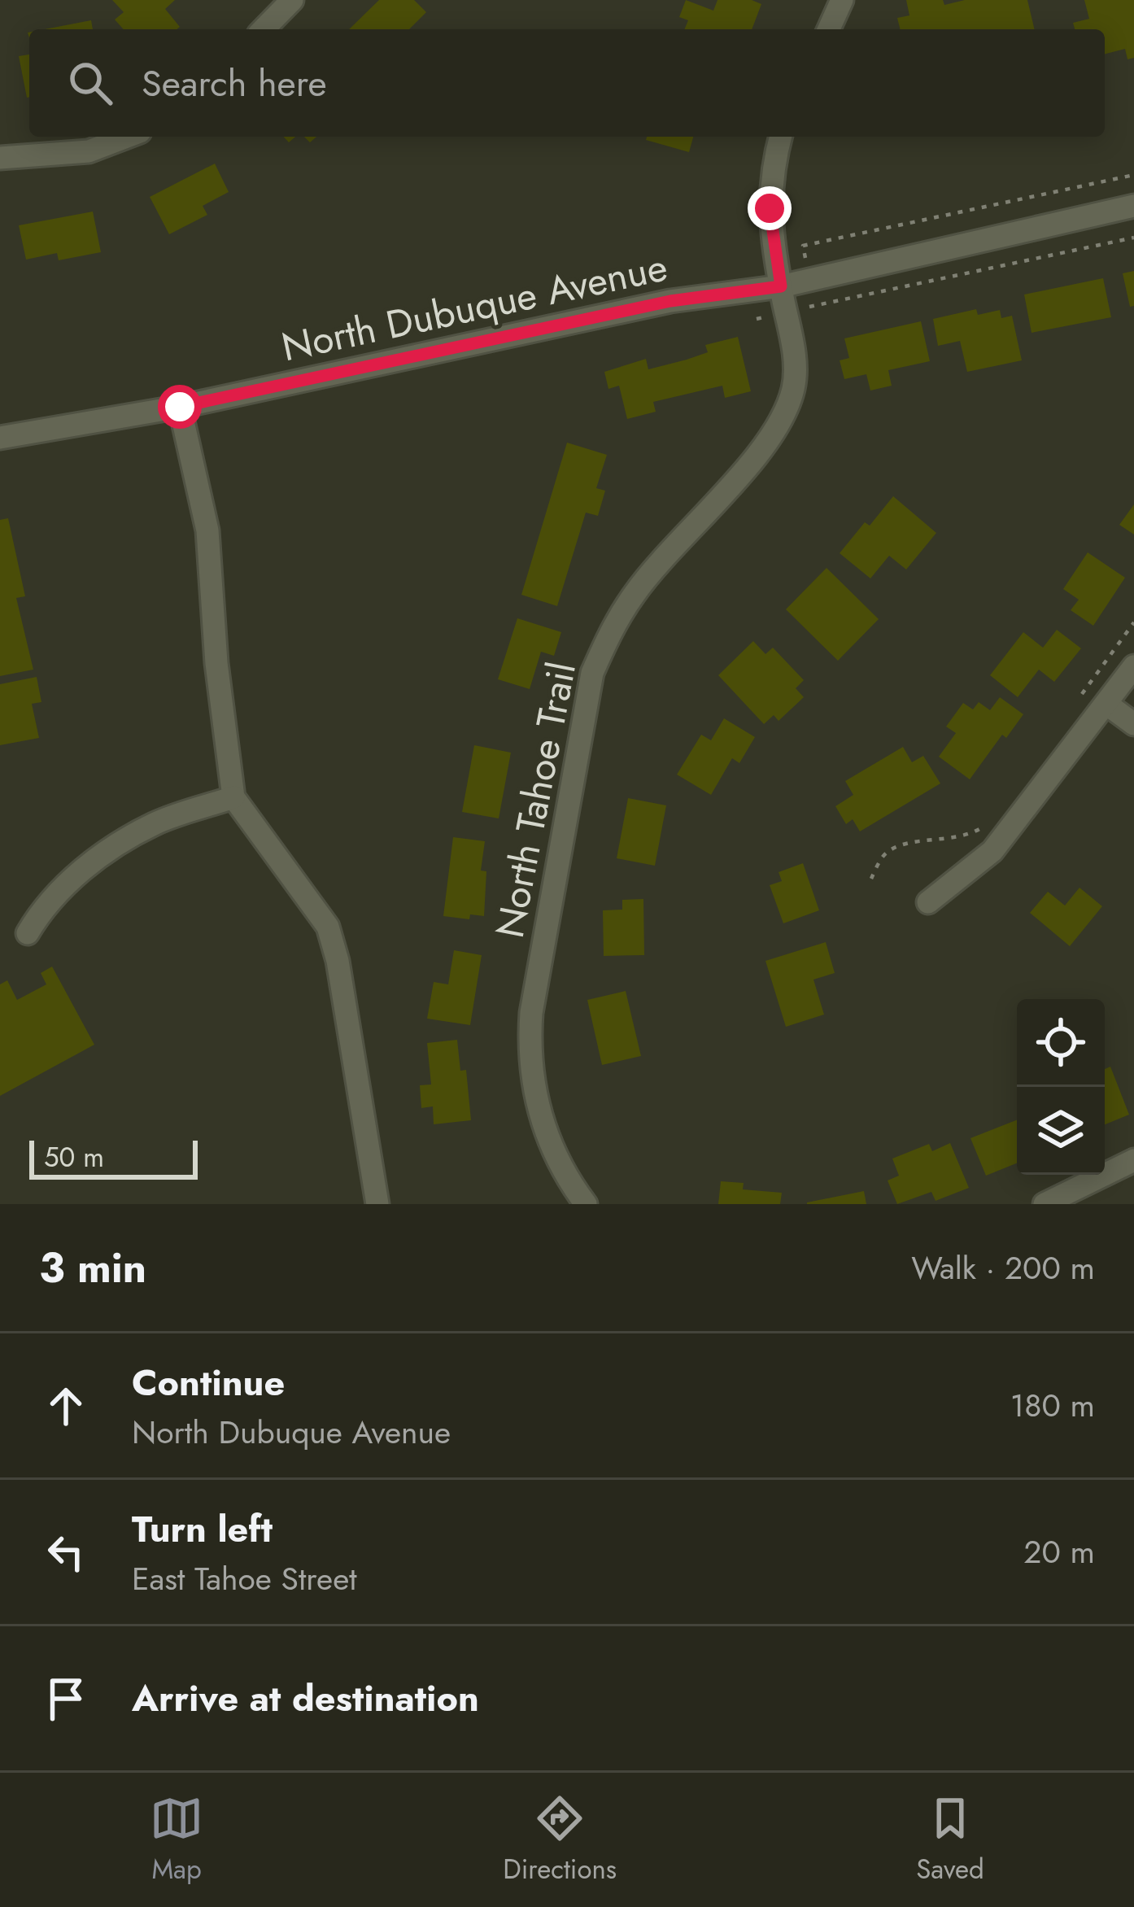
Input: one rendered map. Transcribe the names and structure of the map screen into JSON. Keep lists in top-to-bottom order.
{
  "streets": {
    "street": ["North Dubuque Avenue", "North Tahoe Trail"]
  },
  "crossings": [
    ["North Dubuque Avenue", "North Tahoe Trail"]
  ],
  "scale_bar": "50 m",
  "page": {
    "search": "Search here",
    "scale": "50 m",
    "heading": ["3 min", "Walk · 200 m"],
    "list": [
      ["Continue", "North Dubuque Avenue", "180 m"],
      ["Turn left", "East Tahoe Street", "20 m"],
      "Arrive at destination"
    ],
    "nav": ["Map", "Directions", "Saved"]
  }
}
